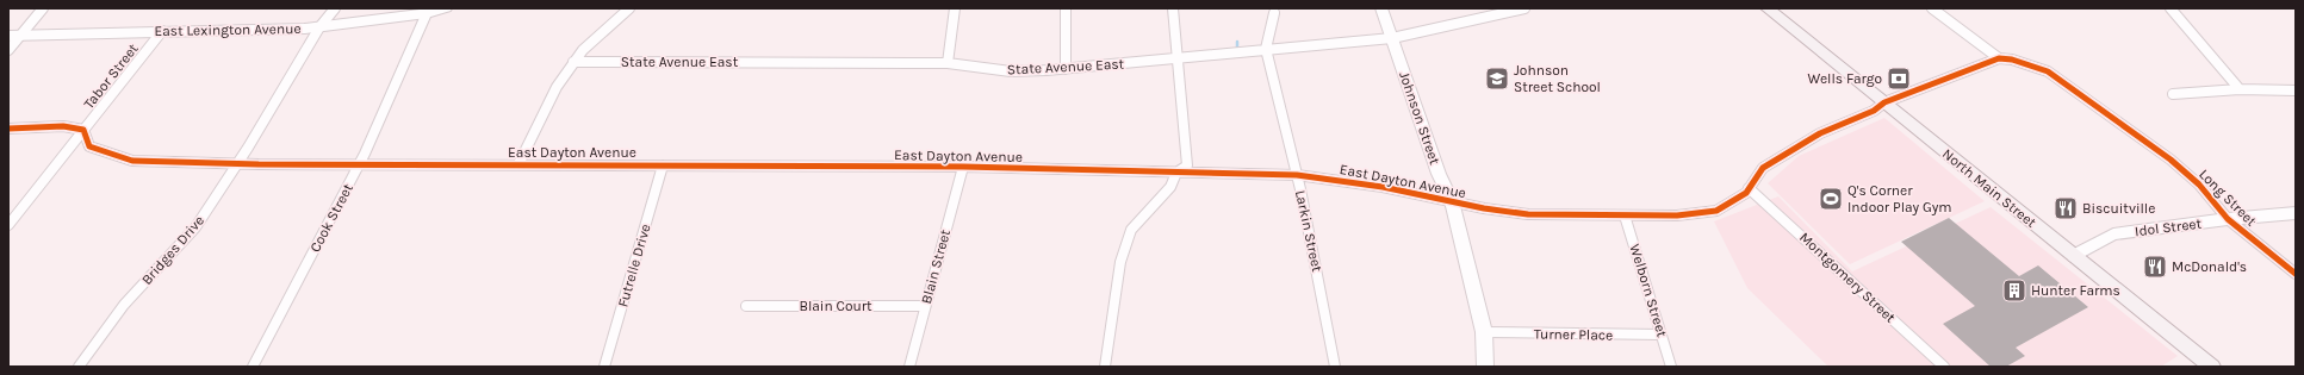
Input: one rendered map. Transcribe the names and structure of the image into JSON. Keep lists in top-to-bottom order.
{
  "streets": {
    "main road": ["North Main Street"],
    "street": [
      "East Lexington Avenue",
      "State Avenue East",
      "Tabor Street",
      "Johnson Street",
      "East Dayton Avenue",
      "Long Street",
      "Cook Street",
      "Idol Street",
      "Larkin Street",
      "Bridges Drive",
      "Futrelle Drive",
      "Blain Street",
      "Montgomery Street",
      "Welborn Street",
      "Blain Court",
      "Turner Place"
    ]
  },
  "crossings": [
    ["East Lexington Avenue", "Tabor Street"],
    ["East Lexington Avenue", "Cook Street"],
    ["East Lexington Avenue", "Bridges Drive"],
    ["State Avenue East", "Johnson Street"],
    ["State Avenue East", "Larkin Street"],
    ["Tabor Street", "East Dayton Avenue"],
    ["Johnson Street", "East Dayton Avenue"],
    ["Johnson Street", "Turner Place"],
    ["East Dayton Avenue", "North Main Street"],
    ["East Dayton Avenue", "Long Street"],
    ["East Dayton Avenue", "Cook Street"],
    ["East Dayton Avenue", "Larkin Street"],
    ["East Dayton Avenue", "Bridges Drive"],
    ["East Dayton Avenue", "Futrelle Drive"],
    ["East Dayton Avenue", "Blain Street"],
    ["East Dayton Avenue", "Montgomery Street"],
    ["East Dayton Avenue", "Welborn Street"],
    ["North Main Street", "Idol Street"],
    ["Long Street", "Idol Street"],
    ["Blain Street", "Blain Court"],
    ["Welborn Street", "Turner Place"]
  ],
  "places": {
    "school or university": ["Johnson Street School"],
    "bank": ["Wells Fargo"],
    "sports": ["Q's Corner Indoor Play Gym"],
    "restaurant": ["Biscuitville", "McDonald's"],
    "building": ["Hunter Farms"]
  }
}
